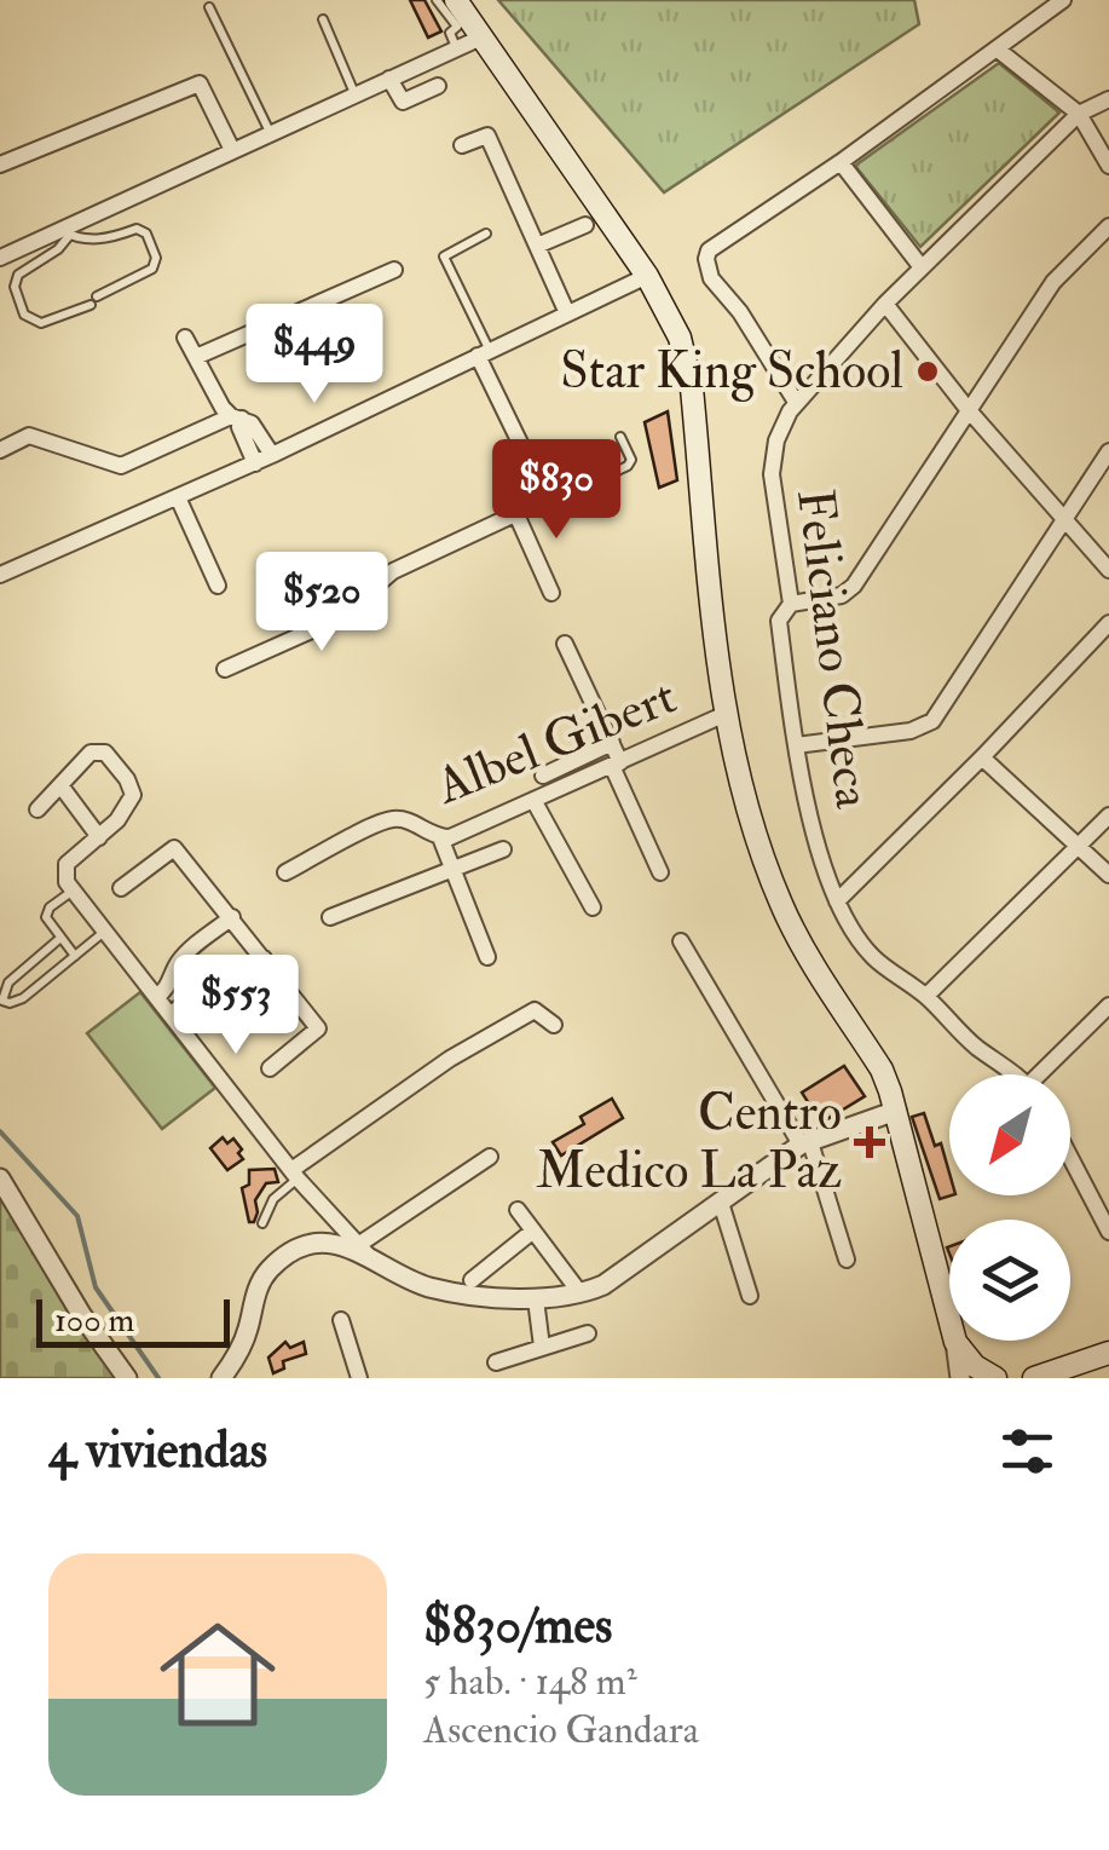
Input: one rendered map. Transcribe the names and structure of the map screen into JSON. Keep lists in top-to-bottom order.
{
  "streets": {
    "street": ["Feliciano Checa", "Albel Gibert"]
  },
  "places": {
    "other": ["Star King School"],
    "health": ["Centro Medico La Paz"]
  },
  "scale_bar": "100 m",
  "north": "bottom left",
  "page": {
    "price": [
      "$449",
      "$830",
      "$520",
      "$553"
    ],
    "scale": "100 m",
    "heading": "4 viviendas",
    "list": [
      {
        "name": "$830/mes",
        "note": "5 hab. · 148 m² · Ascencio Gandara"
      }
    ]
  }
}
